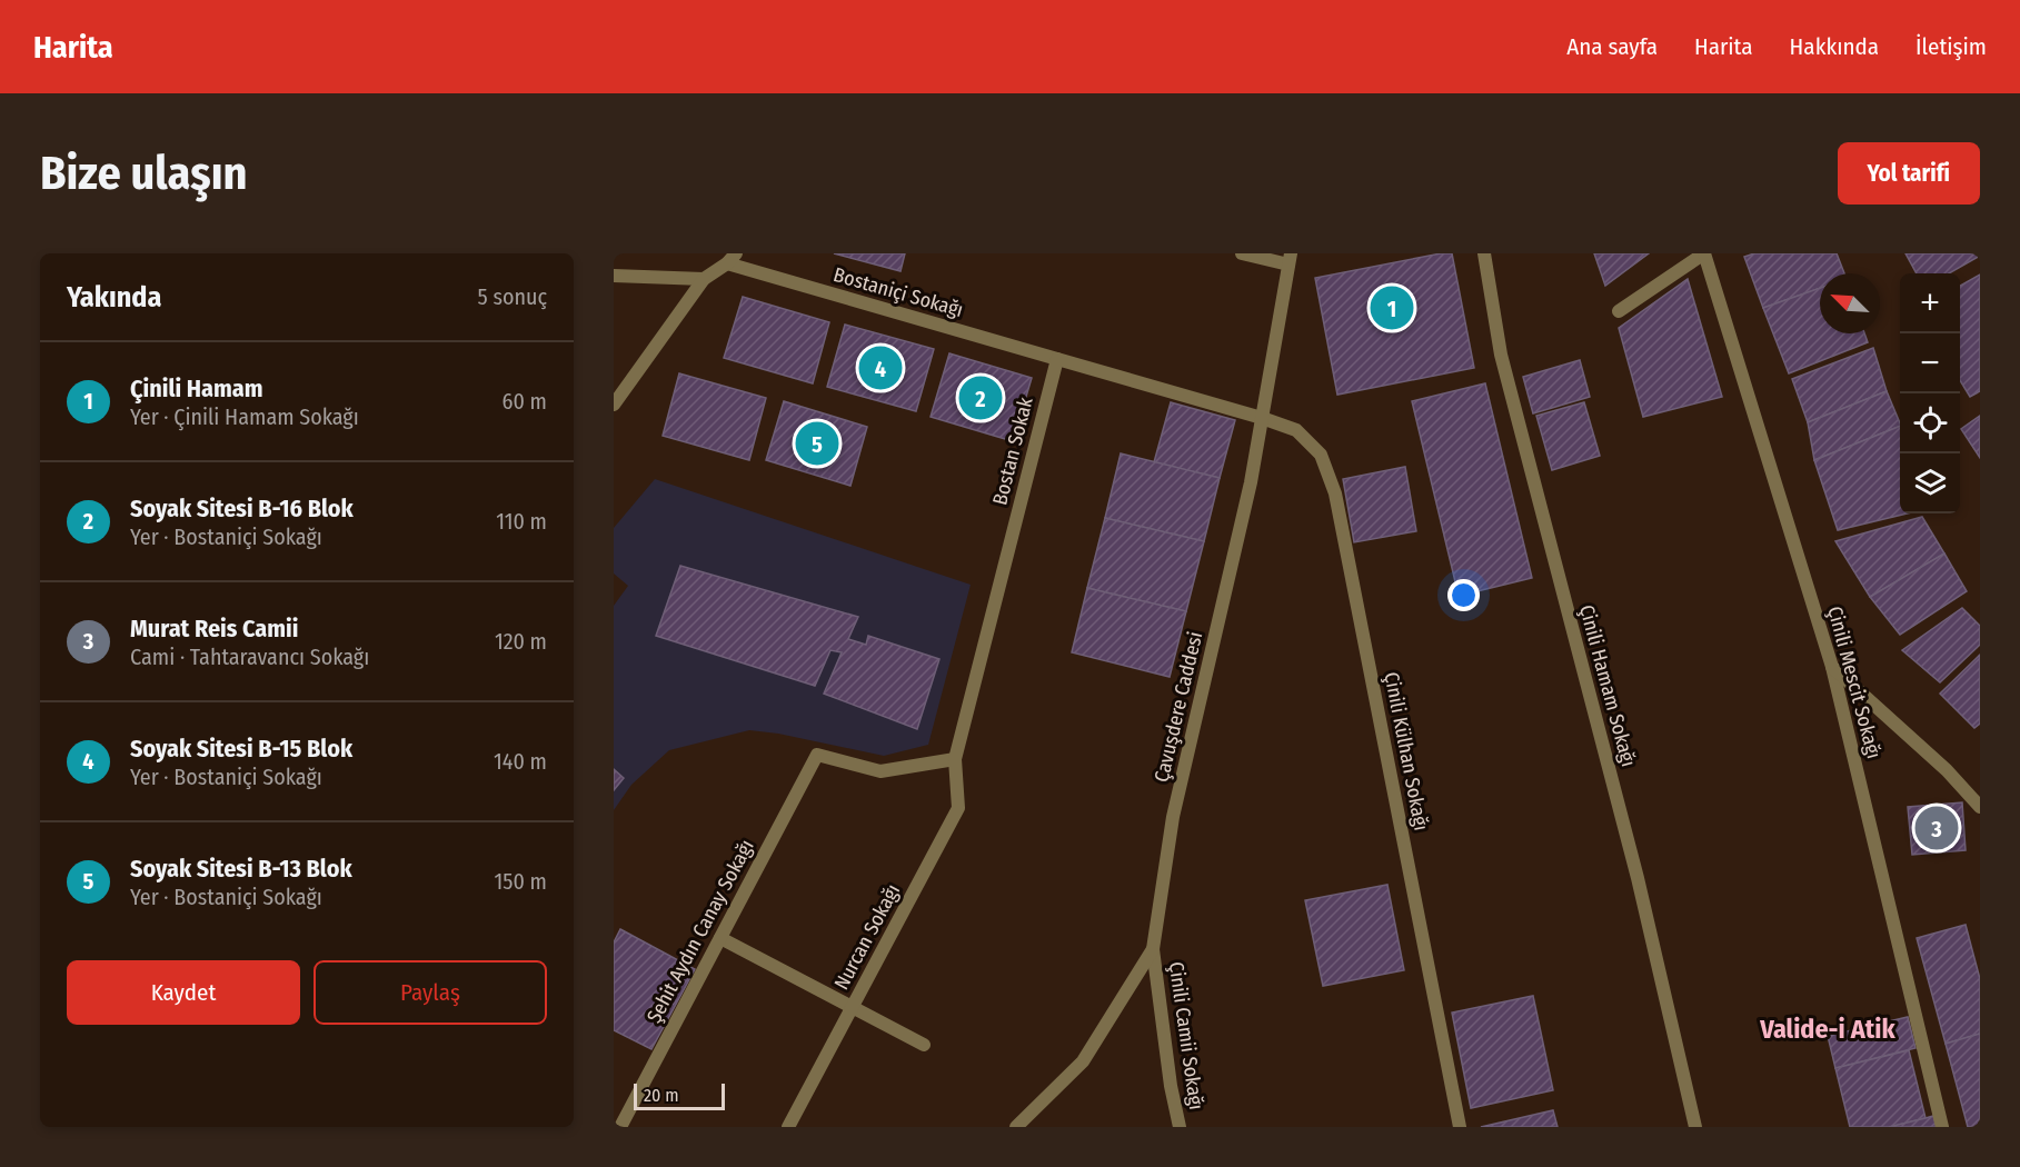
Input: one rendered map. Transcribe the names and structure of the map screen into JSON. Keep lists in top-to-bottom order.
{
  "streets": {
    "street": [
      "Bostaniçi Sokağı",
      "Bostan Sokak",
      "Çinili Mescit Sokağı",
      "Çinili Hamam Sokağı",
      "Çavuşdere Caddesi",
      "Çinili Külhan Sokağı",
      "Şehit Aydın Canay Sokağı",
      "Nurcan Sokağı",
      "Çinili Camii Sokağı"
    ]
  },
  "crossings": [
    ["Bostaniçi Sokağı", "Bostan Sokak"],
    ["Bostan Sokak", "Şehit Aydın Canay Sokağı"],
    ["Bostan Sokak", "Nurcan Sokağı"],
    ["Çavuşdere Caddesi", "Çinili Külhan Sokağı"],
    ["Çavuşdere Caddesi", "Çinili Camii Sokağı"],
    ["Şehit Aydın Canay Sokağı", "Nurcan Sokağı"]
  ],
  "districts": ["Valide-i Atik"],
  "scale_bar": "20 m",
  "north": "top left",
  "page": {
    "header": "Harita",
    "nav": [
      "Ana sayfa",
      "Harita",
      "Hakkında",
      "İletişim"
    ],
    "buttons": [
      "Yol tarifi",
      ["Kaydet", "Paylaş"]
    ],
    "title": "Bize ulaşın",
    "heading": ["Yakında", "5 sonuç"],
    "map_buttons": ["+", "−"],
    "pins": [
      "1",
      "4",
      "2",
      "5",
      "3"
    ],
    "list": [
      {
        "mark": "1",
        "name": "Çinili Hamam",
        "note": "Yer · Çinili Hamam Sokağı",
        "value": "60 m"
      },
      {
        "mark": "2",
        "name": "Soyak Sitesi B-16 Blok",
        "note": "Yer · Bostaniçi Sokağı",
        "value": "110 m"
      },
      {
        "mark": "3",
        "name": "Murat Reis Camii",
        "note": "Cami · Tahtaravancı Sokağı",
        "value": "120 m"
      },
      {
        "mark": "4",
        "name": "Soyak Sitesi B-15 Blok",
        "note": "Yer · Bostaniçi Sokağı",
        "value": "140 m"
      },
      {
        "mark": "5",
        "name": "Soyak Sitesi B-13 Blok",
        "note": "Yer · Bostaniçi Sokağı",
        "value": "150 m"
      }
    ],
    "scale": "20 m"
  }
}
